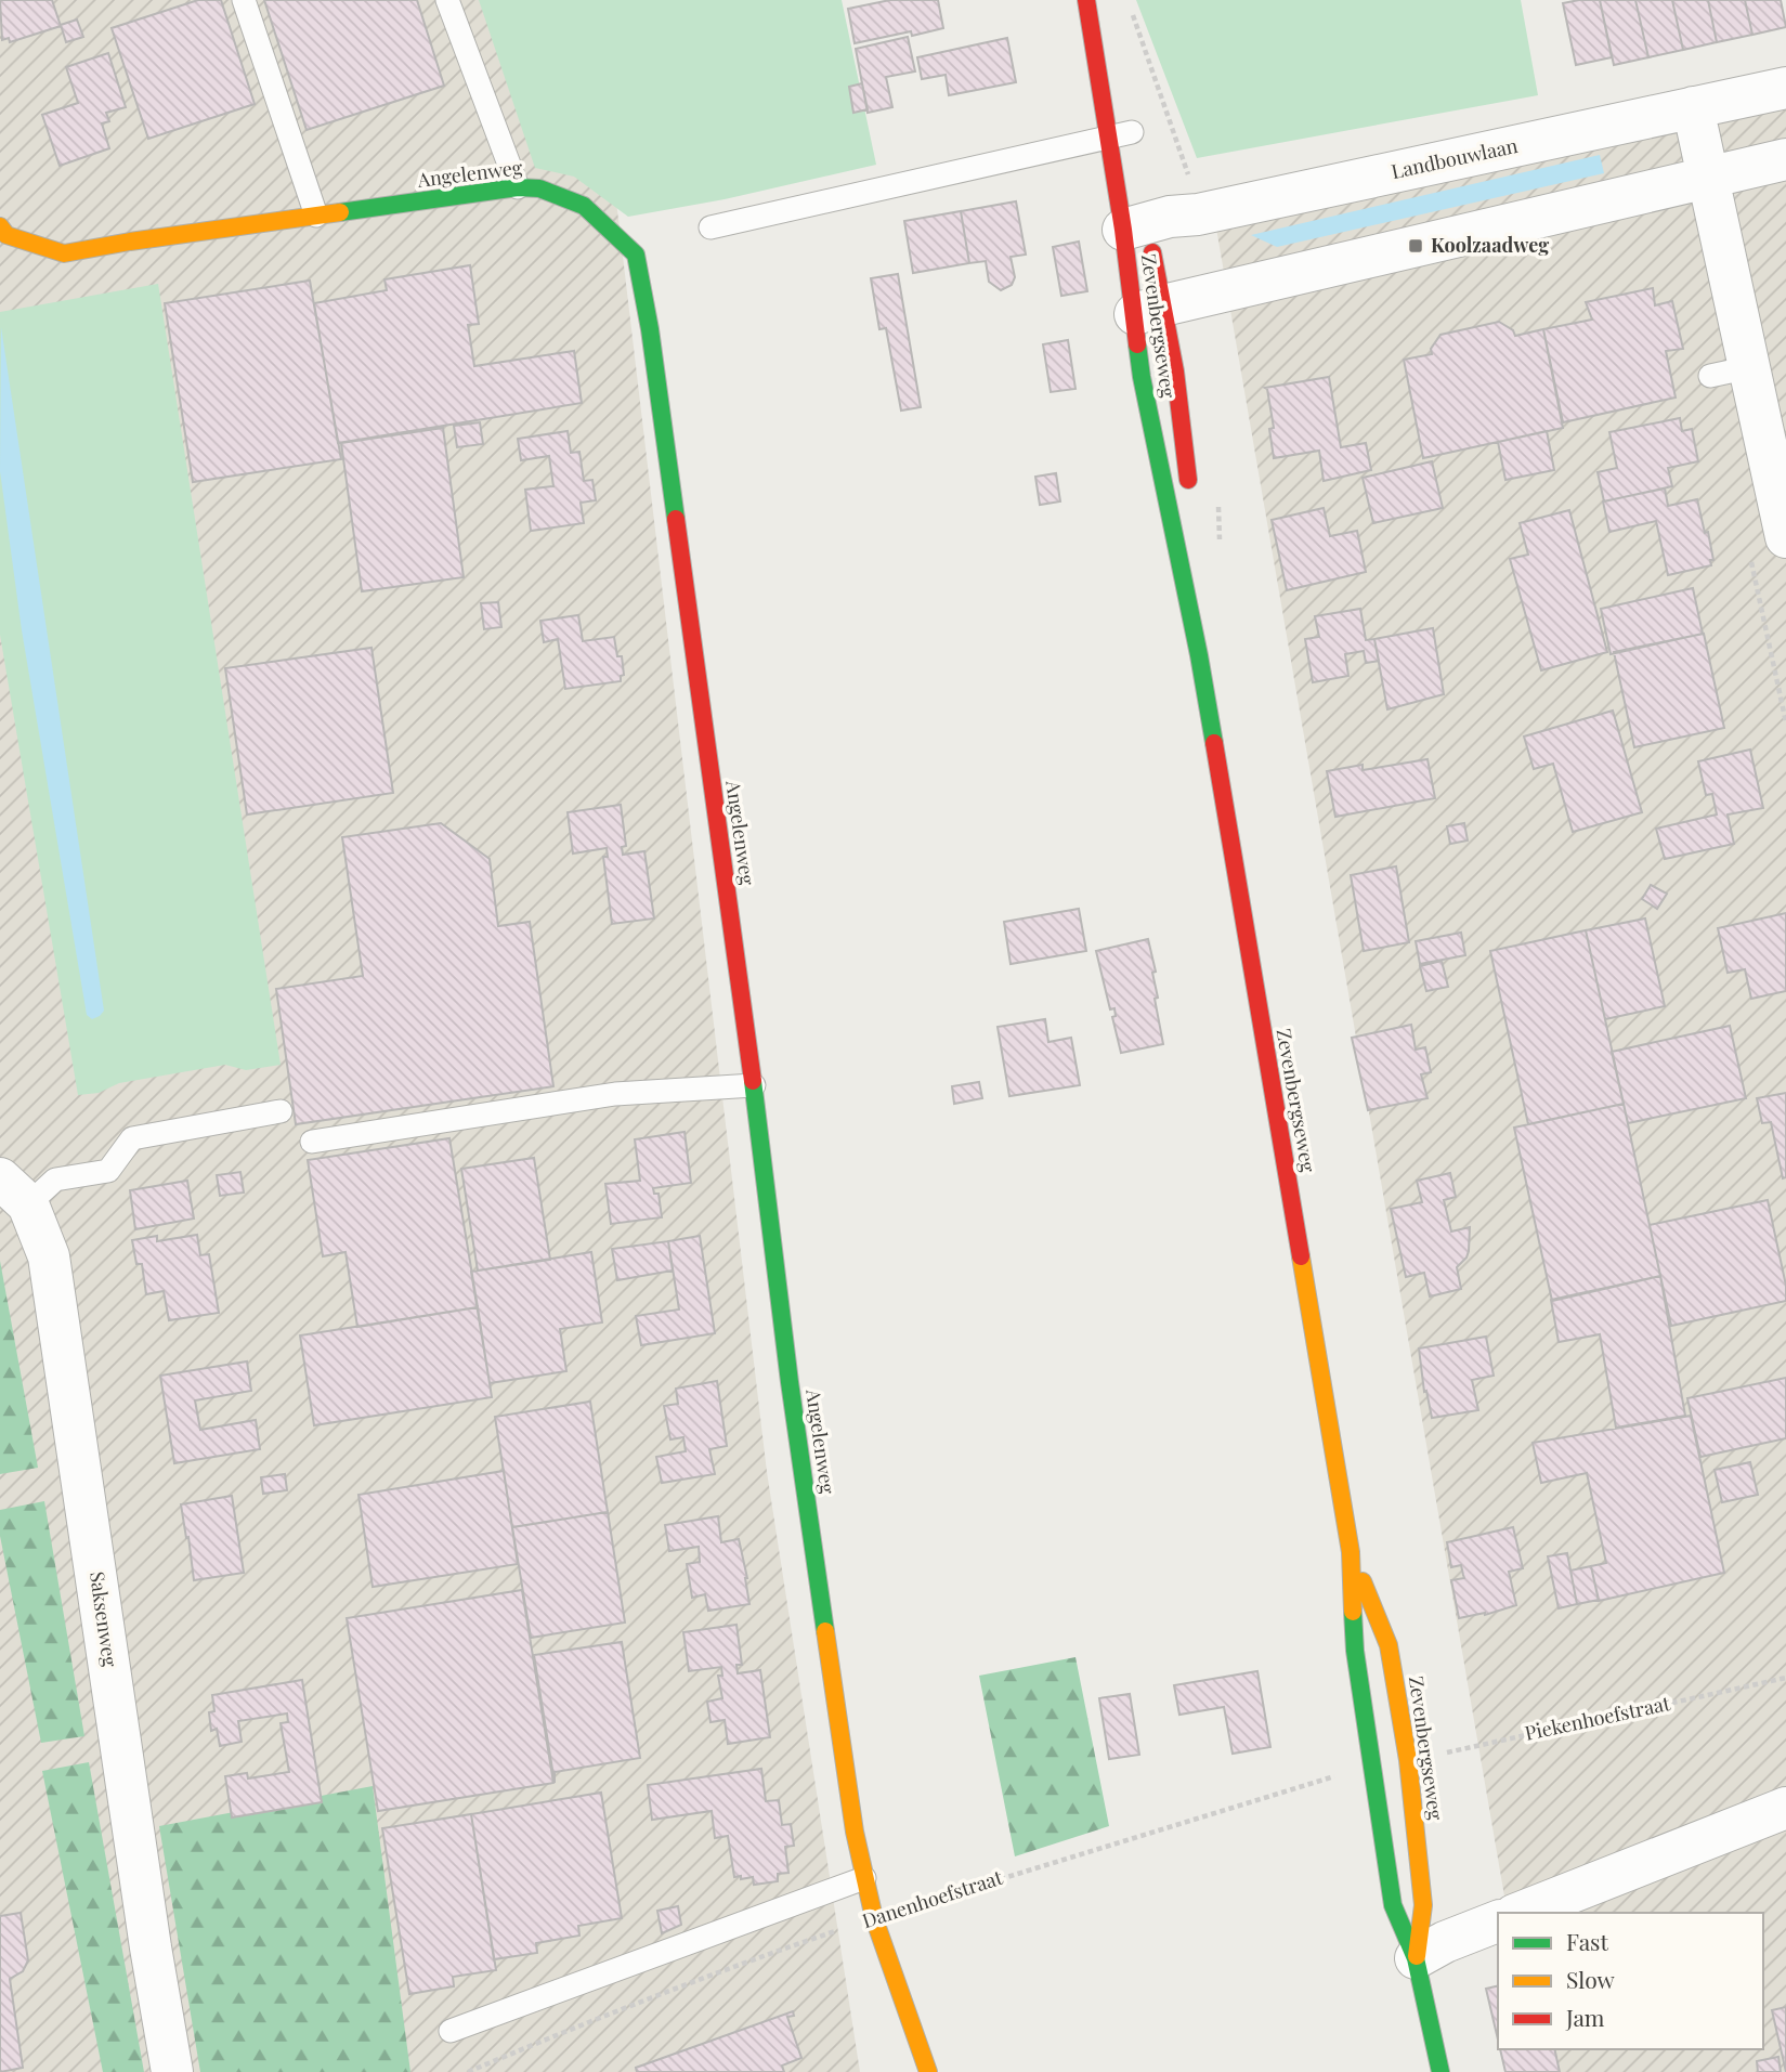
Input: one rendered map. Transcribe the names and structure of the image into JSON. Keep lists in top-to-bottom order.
{
  "streets": {
    "street": [
      "Landbouwlaan",
      "Angelenweg",
      "Zevenbergseweg",
      "Saksenweg"
    ],
    "path": ["Piekenhoefstraat", "Danenhoefstraat"]
  },
  "crossings": [
    ["Landbouwlaan", "Zevenbergseweg"],
    ["Angelenweg", "Danenhoefstraat"],
    ["Zevenbergseweg", "Piekenhoefstraat"],
    ["Zevenbergseweg", "Danenhoefstraat"]
  ],
  "places": {
    "transit": ["Koolzaadweg"]
  },
  "legend": ["Fast", "Slow", "Jam"]
}
